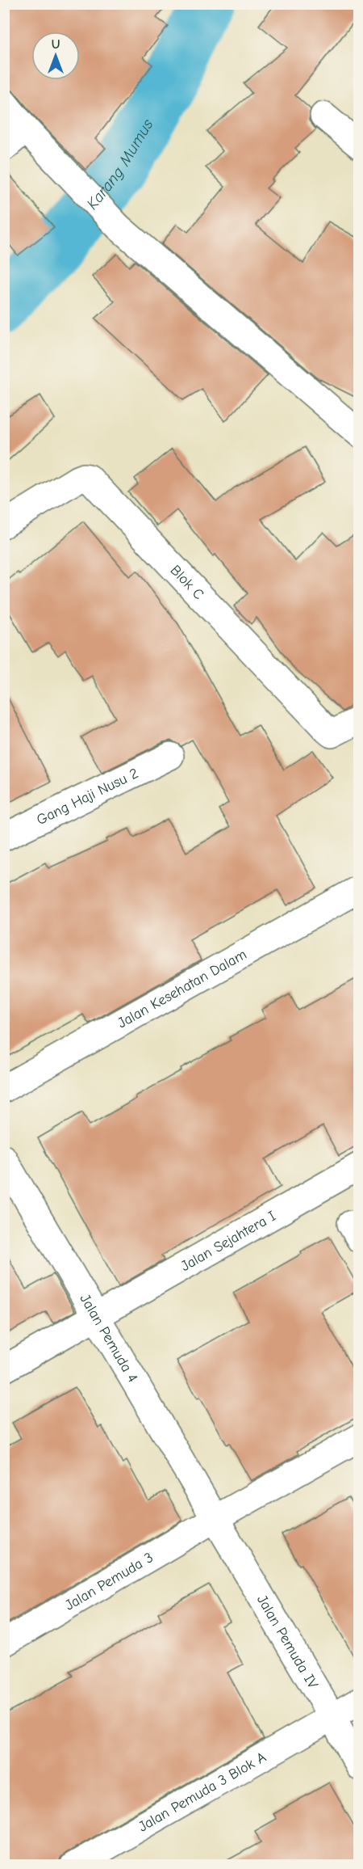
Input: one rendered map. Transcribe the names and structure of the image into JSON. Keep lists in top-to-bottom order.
{
  "streets": {
    "street": [
      "Blok C",
      "Gang Haji Nusu 2",
      "Jalan Kesehatan Dalam",
      "Jalan Sejahtera I",
      "Jalan Pemuda 4",
      "Jalan Pemuda 3",
      "Jalan Pemuda IV",
      "Jalan Pemuda 3 Blok A"
    ]
  },
  "crossings": [
    ["Jalan Sejahtera I", "Jalan Pemuda 4"],
    ["Jalan Pemuda 4", "Jalan Pemuda 3"],
    ["Jalan Pemuda 4", "Jalan Pemuda IV"],
    ["Jalan Pemuda 3", "Jalan Pemuda IV"],
    ["Jalan Pemuda IV", "Jalan Pemuda 3 Blok A"]
  ],
  "water": ["Karang Mumus"],
  "north": "top"
}
